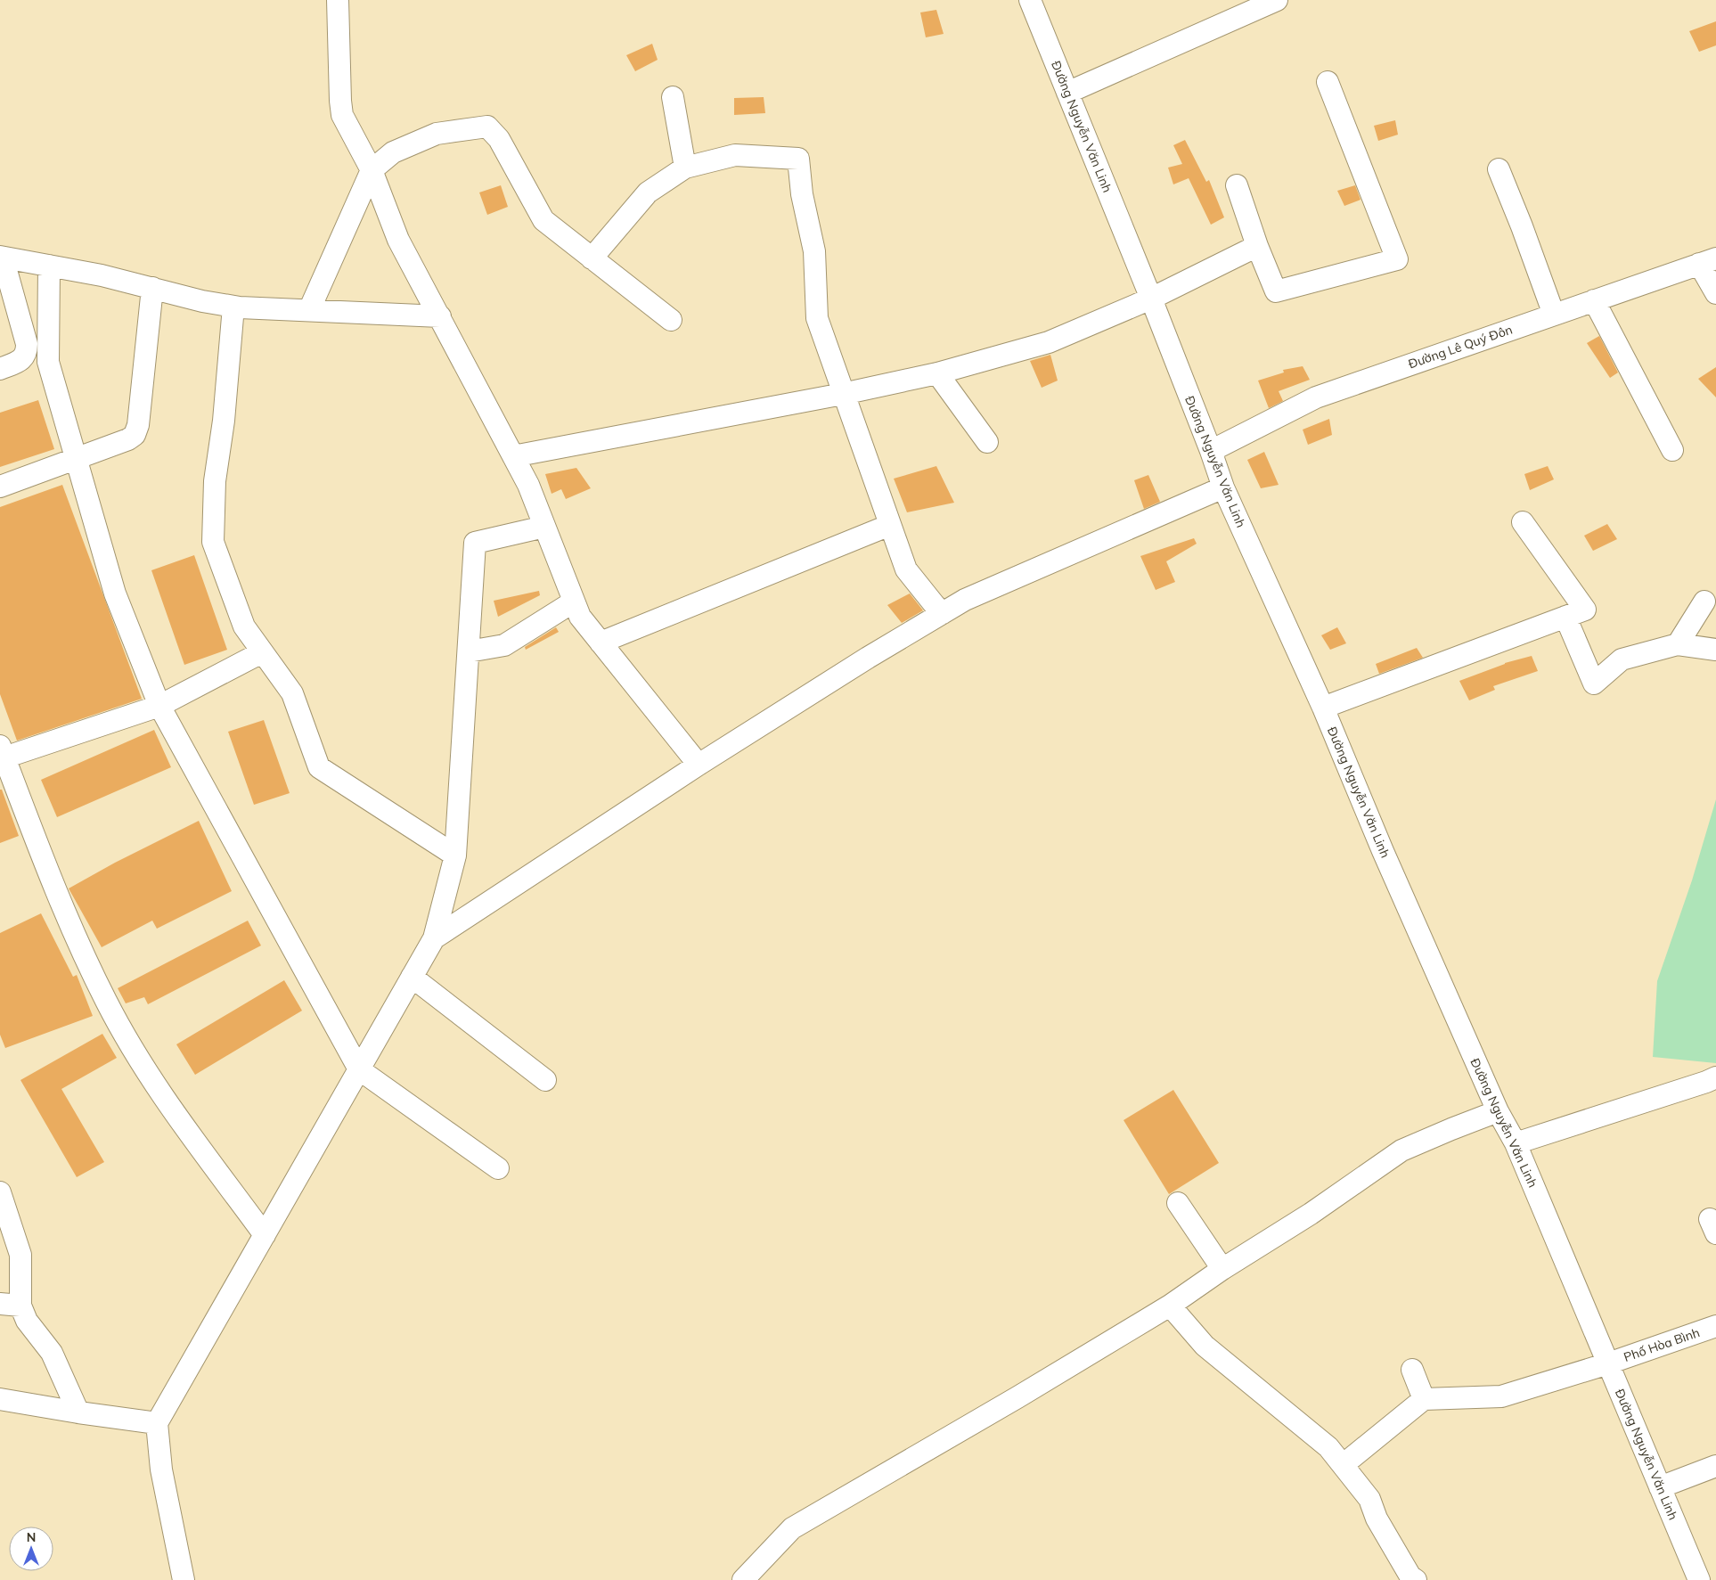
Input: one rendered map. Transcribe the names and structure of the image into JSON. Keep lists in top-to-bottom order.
{
  "streets": {
    "street": ["Đường Nguyễn Văn Linh", "Đường Lê Quý Đôn", "Phố Hòa Bình"]
  },
  "crossings": [
    ["Đường Nguyễn Văn Linh", "Đường Lê Quý Đôn"],
    ["Đường Nguyễn Văn Linh", "Phố Hòa Bình"]
  ],
  "north": "top"
}
